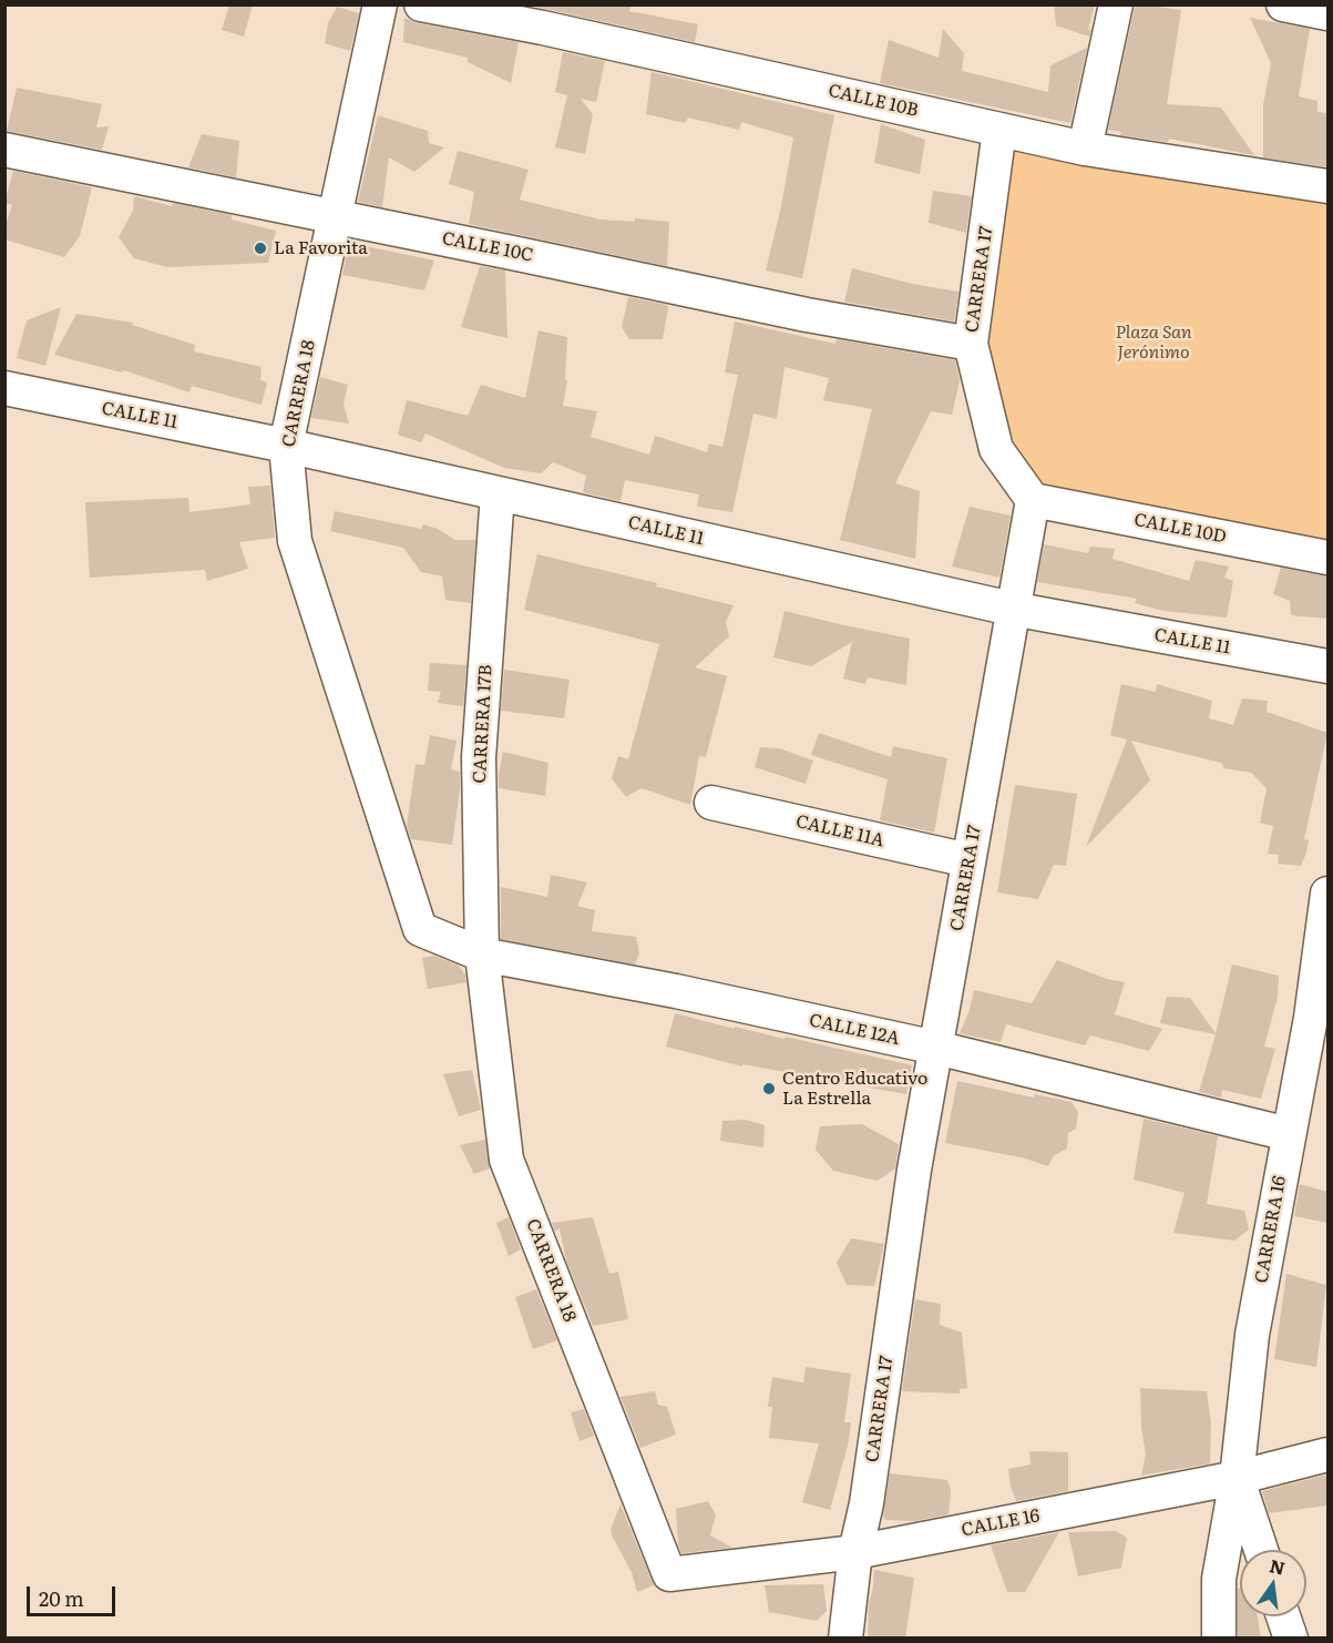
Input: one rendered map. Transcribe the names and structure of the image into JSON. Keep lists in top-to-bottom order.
{
  "streets": {
    "street": [
      "CALLE 10B",
      "CALLE 10C",
      "CARRERA 17",
      "CARRERA 18",
      "CALLE 11",
      "CALLE 10D",
      "CARRERA 17B",
      "CALLE 11A",
      "CALLE 12A",
      "CARRERA 16",
      "CALLE 16"
    ]
  },
  "crossings": [
    ["CALLE 10B", "CARRERA 17"],
    ["CALLE 10C", "CARRERA 17"],
    ["CALLE 10C", "CARRERA 18"],
    ["CARRERA 17", "CALLE 11"],
    ["CARRERA 17", "CALLE 10D"],
    ["CARRERA 17", "CALLE 11A"],
    ["CARRERA 17", "CALLE 12A"],
    ["CARRERA 17", "CALLE 16"],
    ["CARRERA 18", "CALLE 11"],
    ["CARRERA 18", "CARRERA 17B"],
    ["CARRERA 18", "CALLE 12A"],
    ["CARRERA 18", "CALLE 16"],
    ["CALLE 11", "CARRERA 17B"],
    ["CARRERA 17B", "CALLE 12A"],
    ["CALLE 12A", "CARRERA 16"],
    ["CARRERA 16", "CALLE 16"]
  ],
  "parks": ["Plaza San Jerónimo"],
  "places": ["La Favorita", "Centro Educativo La Estrella"],
  "scale_bar": "20 m",
  "north": "top"
}
